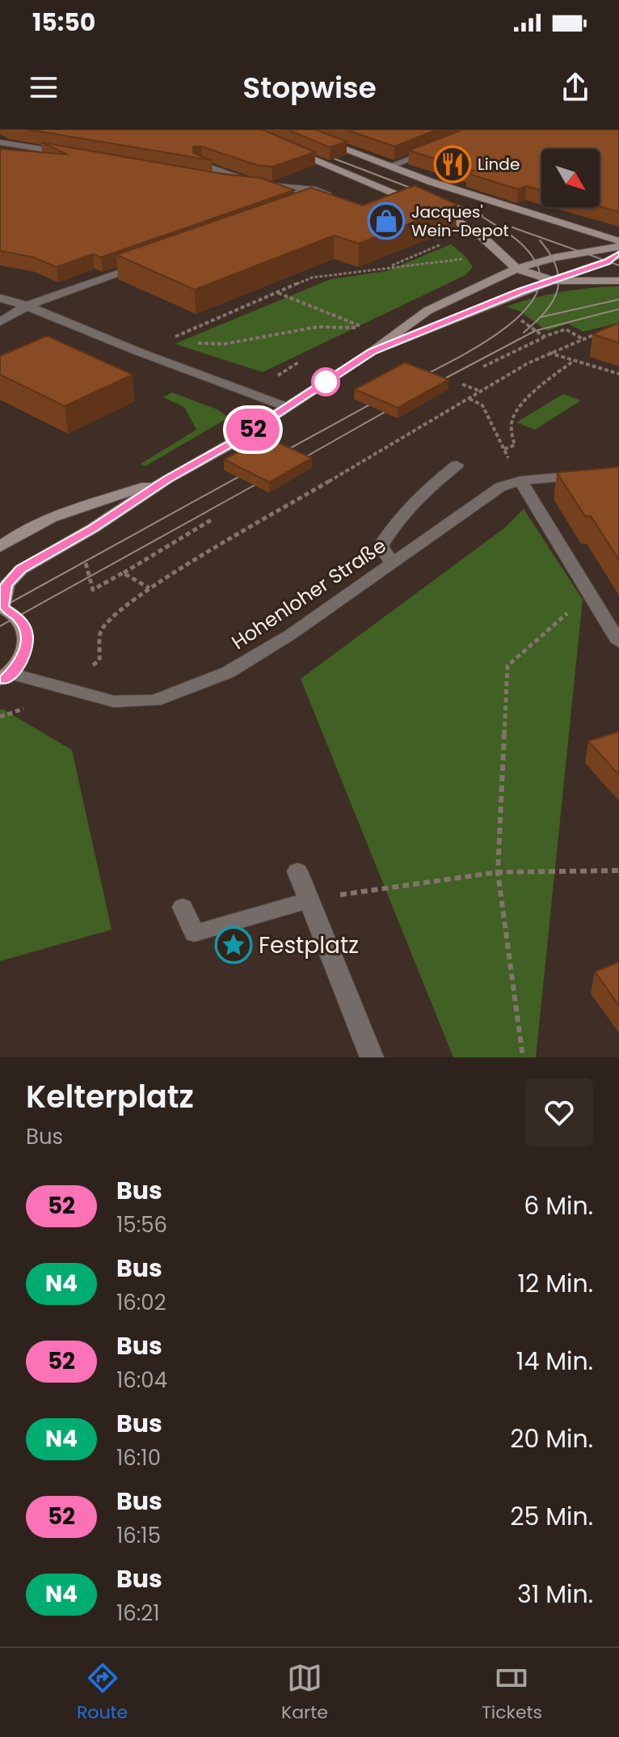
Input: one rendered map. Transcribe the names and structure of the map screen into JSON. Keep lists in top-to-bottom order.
{
  "streets": {
    "street": ["Hohenloher Straße"]
  },
  "places": {
    "restaurant": ["Linde"],
    "shop": ["Jacques' Wein-Depot"],
    "place": ["Festplatz"]
  },
  "lines": ["bus line 52"],
  "north": "bottom right",
  "page": {
    "status": "15:50",
    "header": "Stopwise",
    "on_map": "52",
    "heading": ["Kelterplatz", "Bus"],
    "list": [
      {
        "mark": "52",
        "name": "Bus",
        "note": "15:56",
        "value": "6 Min."
      },
      {
        "mark": "N4",
        "name": "Bus",
        "note": "16:02",
        "value": "12 Min."
      },
      {
        "mark": "52",
        "name": "Bus",
        "note": "16:04",
        "value": "14 Min."
      },
      {
        "mark": "N4",
        "name": "Bus",
        "note": "16:10",
        "value": "20 Min."
      },
      {
        "mark": "52",
        "name": "Bus",
        "note": "16:15",
        "value": "25 Min."
      },
      {
        "mark": "N4",
        "name": "Bus",
        "note": "16:21",
        "value": "31 Min."
      }
    ],
    "tabs": ["Route", "Karte", "Tickets"]
  }
}
